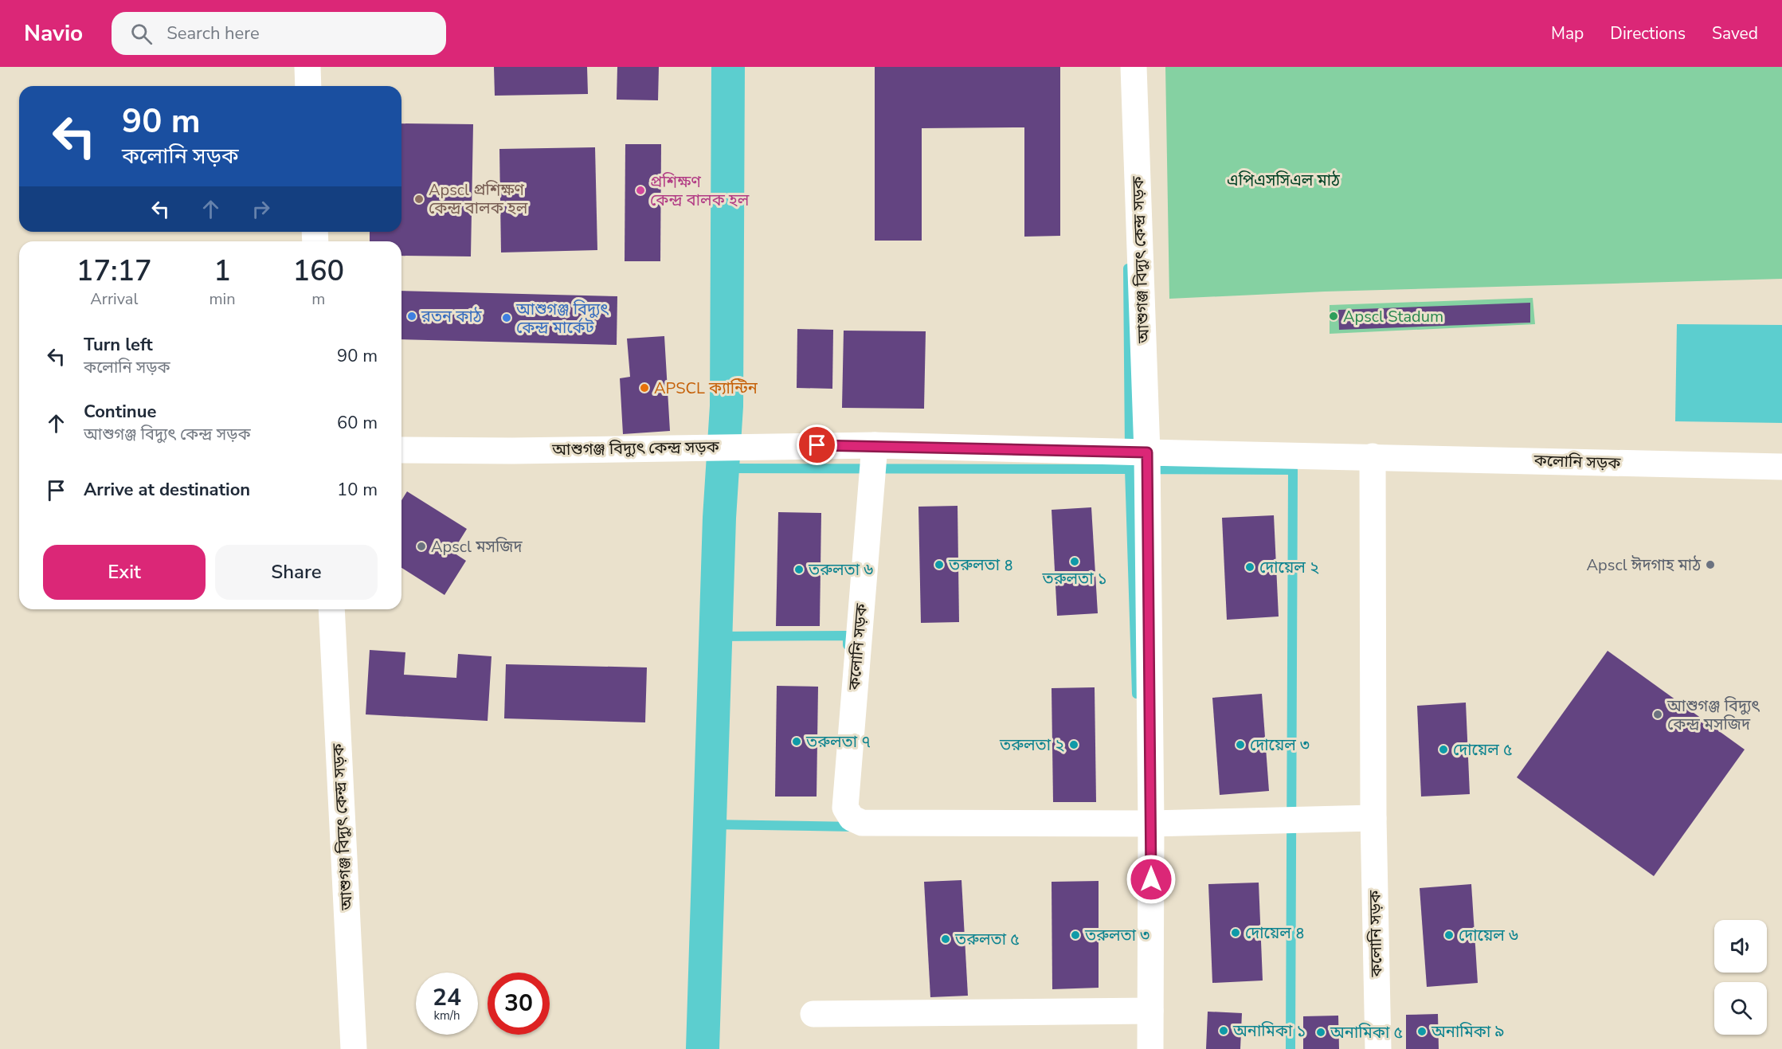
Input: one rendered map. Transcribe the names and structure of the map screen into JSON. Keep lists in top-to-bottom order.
{
  "streets": {
    "street": ["আশুগঞ্জ বিদ্যুৎ কেন্দ্র সড়ক", "কলোনি সড়ক"]
  },
  "crossings": [
    ["আশুগঞ্জ বিদ্যুৎ কেন্দ্র সড়ক", "কলোনি সড়ক"]
  ],
  "parks": ["এপিএসসিএল মাঠ"],
  "places": [
    "প্রশিক্ষণ কেন্দ্র বালক হল",
    "Apscl প্রশিক্ষণ কেন্দ্র বালক হল",
    "রতন কাঠ",
    "Apscl Stadum",
    "আশুগঞ্জ বিদ্যুৎ কেন্দ্র মার্কেট",
    "APSCL ক্যান্টিন",
    "Apscl মসজিদ",
    "তরুলতা ১",
    "তরুলতা ৪",
    "Apscl ঈদগাহ মাঠ",
    "দোয়েল ২",
    "তরুলতা ৬",
    "আশুগঞ্জ বিদ্যুৎ কেন্দ্র মসজিদ",
    "তরুলতা ৭",
    "তরুলতা ২",
    "দোয়েল ৩",
    "দোয়েল ৫",
    "দোয়েল ৪",
    "তরুলতা ৩",
    "দোয়েল ৬",
    "তরুলতা ৫",
    "অনামিকা ১",
    "অনামিকা ৯",
    "অনামিকা ৫"
  ],
  "page": {
    "header": "Navio",
    "search": "Search here",
    "nav": ["Map", "Directions", "Saved"],
    "turn": ["90 m", "কলোনি সড়ক"],
    "eta": [
      "17:17",
      "Arrival",
      "1",
      "min",
      "160",
      "m"
    ],
    "list": [
      {
        "name": "Turn left",
        "note": "কলোনি সড়ক",
        "value": "90 m"
      },
      {
        "name": "Continue",
        "note": "আশুগঞ্জ বিদ্যুৎ কেন্দ্র সড়ক",
        "value": "60 m"
      },
      {
        "name": "Arrive at destination",
        "value": "10 m"
      }
    ],
    "buttons": ["Exit", "Share"],
    "speed": "24 km/h",
    "limit": "30"
  }
}
